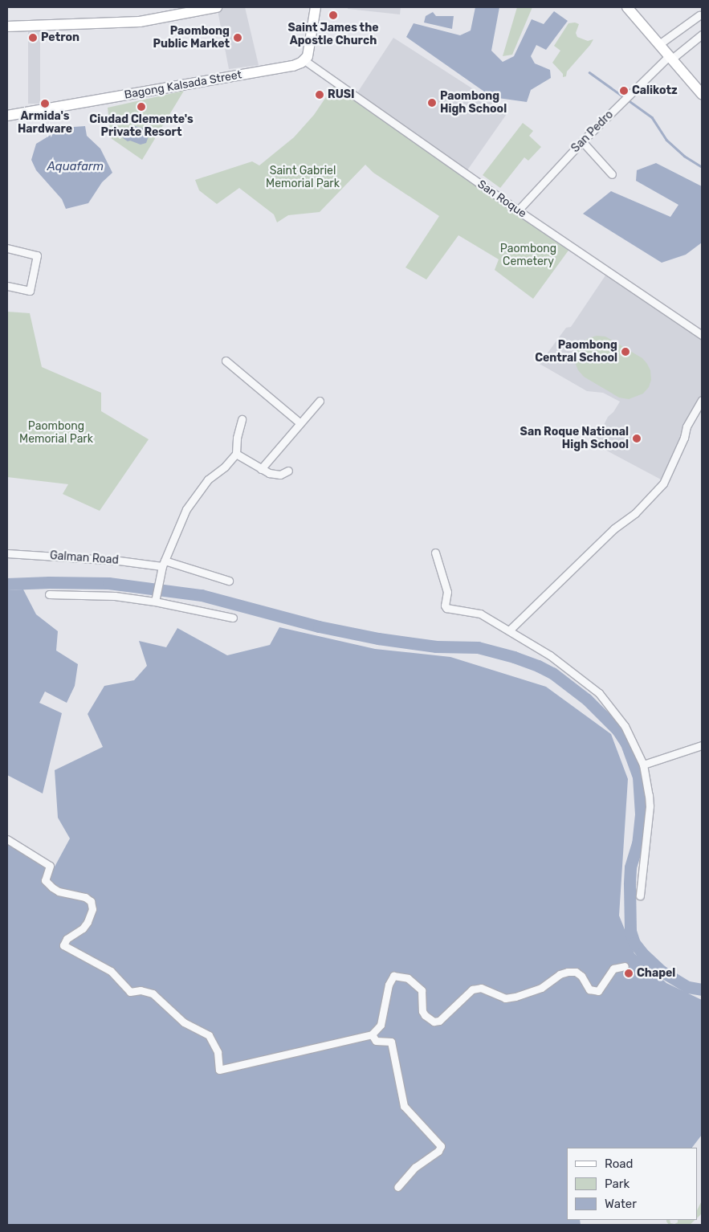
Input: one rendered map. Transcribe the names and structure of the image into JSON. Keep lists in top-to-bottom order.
{
  "streets": {
    "main road": ["Bagong Kalsada Street"],
    "street": ["San Pedro", "San Roque", "Galman Road"]
  },
  "crossings": [
    ["Bagong Kalsada Street", "San Roque"],
    ["San Pedro", "San Roque"]
  ],
  "water": ["Aquafarm"],
  "parks": ["Saint Gabriel Memorial Park", "Paombong Cemetery", "Paombong Memorial Park"],
  "places": [
    "Saint James the Apostle Church",
    "Petron",
    "Paombong Public Market",
    "Calikotz",
    "RUSI",
    "Paombong High School",
    "Armida's Hardware",
    "Ciudad Clemente's Private Resort",
    "Paombong Central School",
    "San Roque National High School",
    "Chapel"
  ],
  "legend": ["Road", "Park", "Water"]
}
